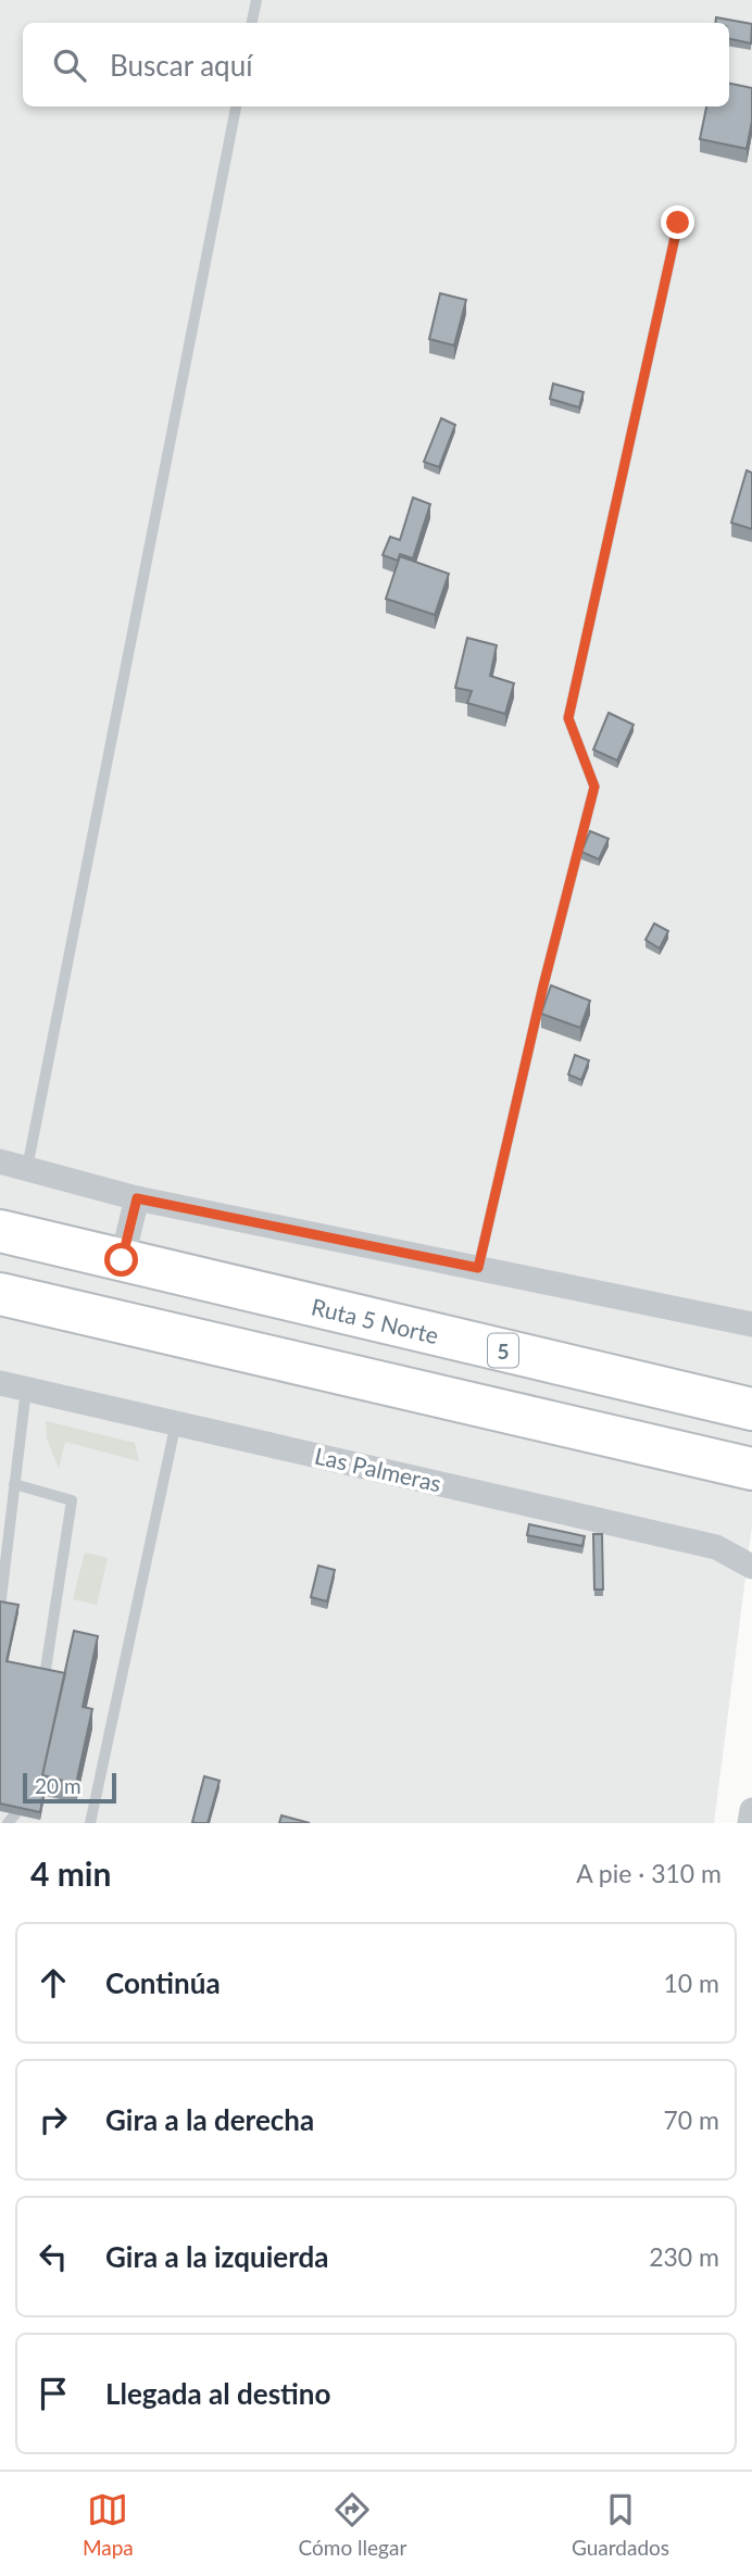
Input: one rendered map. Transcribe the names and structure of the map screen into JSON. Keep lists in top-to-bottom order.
{
  "streets": {
    "highway": ["Ruta 5 Norte", "5"],
    "street": ["Las Palmeras"]
  },
  "scale_bar": "20 m",
  "page": {
    "search": "Buscar aquí",
    "scale": "20 m",
    "heading": ["4 min", "A pie · 310 m"],
    "list": [
      ["Continúa", "10 m"],
      ["Gira a la derecha", "70 m"],
      ["Gira a la izquierda", "230 m"],
      "Llegada al destino"
    ],
    "nav": ["Mapa", "Cómo llegar", "Guardados"]
  }
}
